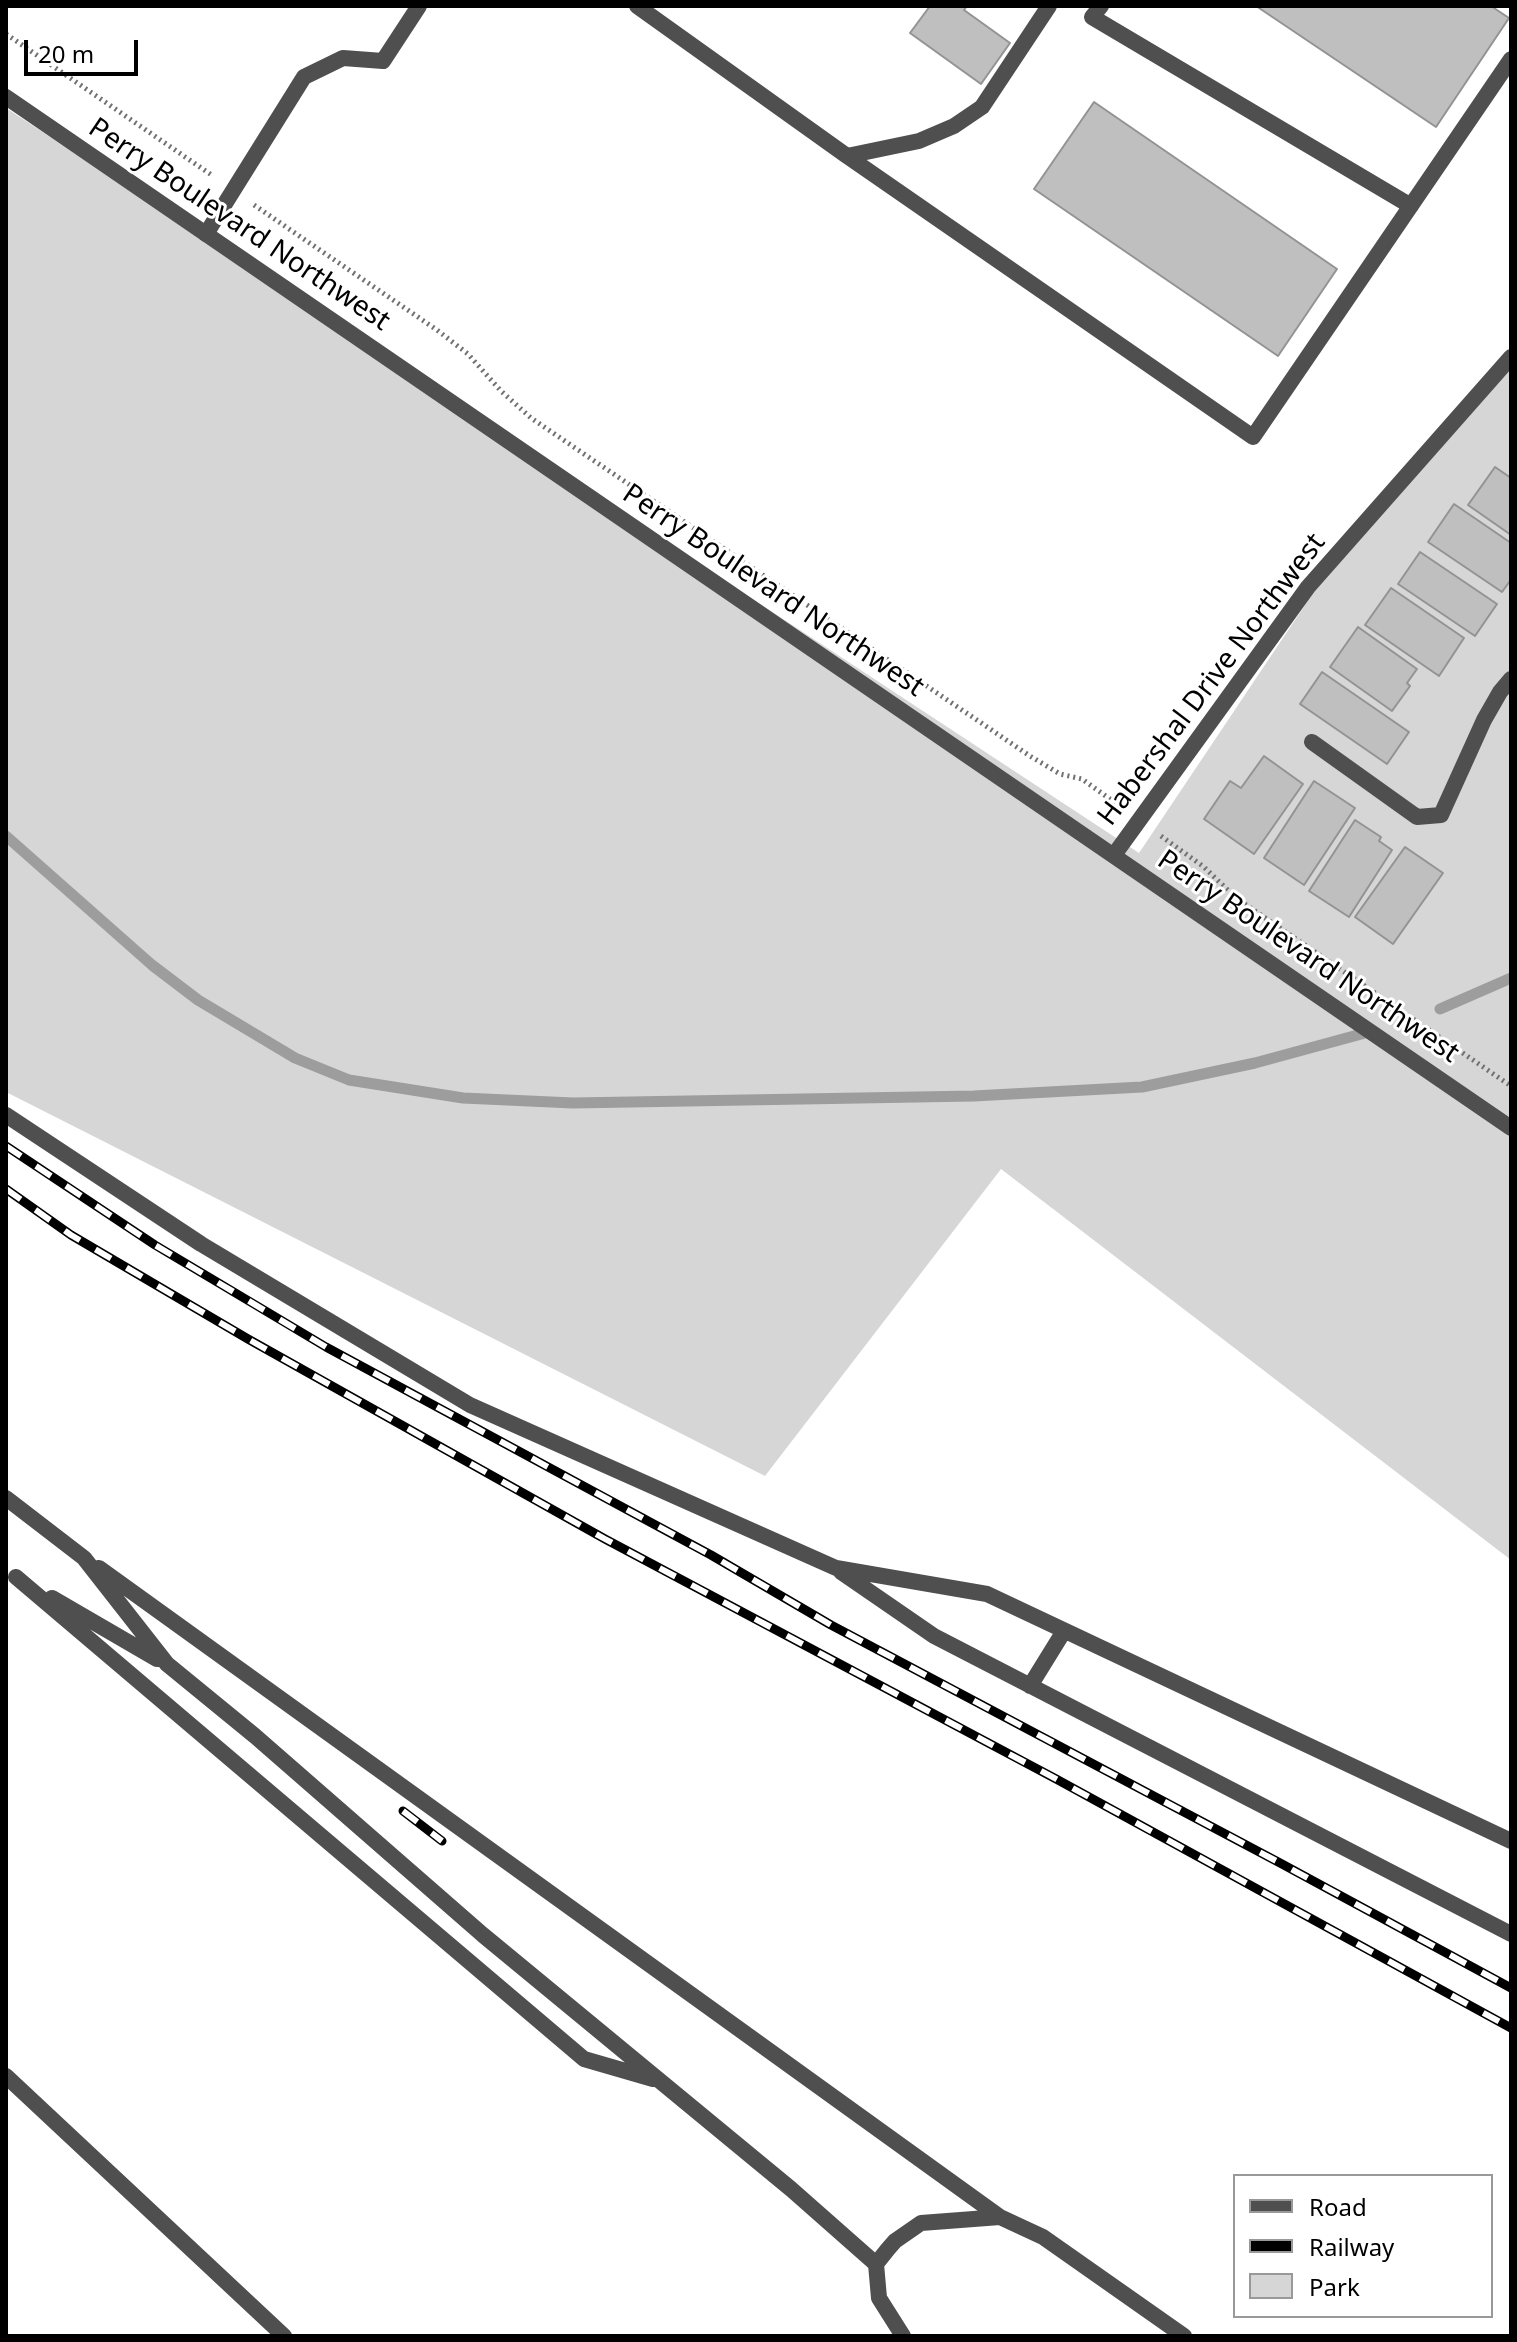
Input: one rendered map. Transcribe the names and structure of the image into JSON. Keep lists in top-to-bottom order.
{
  "streets": {
    "street": ["Perry Boulevard Northwest", "Habershal Drive Northwest"]
  },
  "crossings": [
    ["Perry Boulevard Northwest", "Habershal Drive Northwest"]
  ],
  "legend": ["Road", "Railway", "Park"],
  "scale_bar": "20 m"
}
